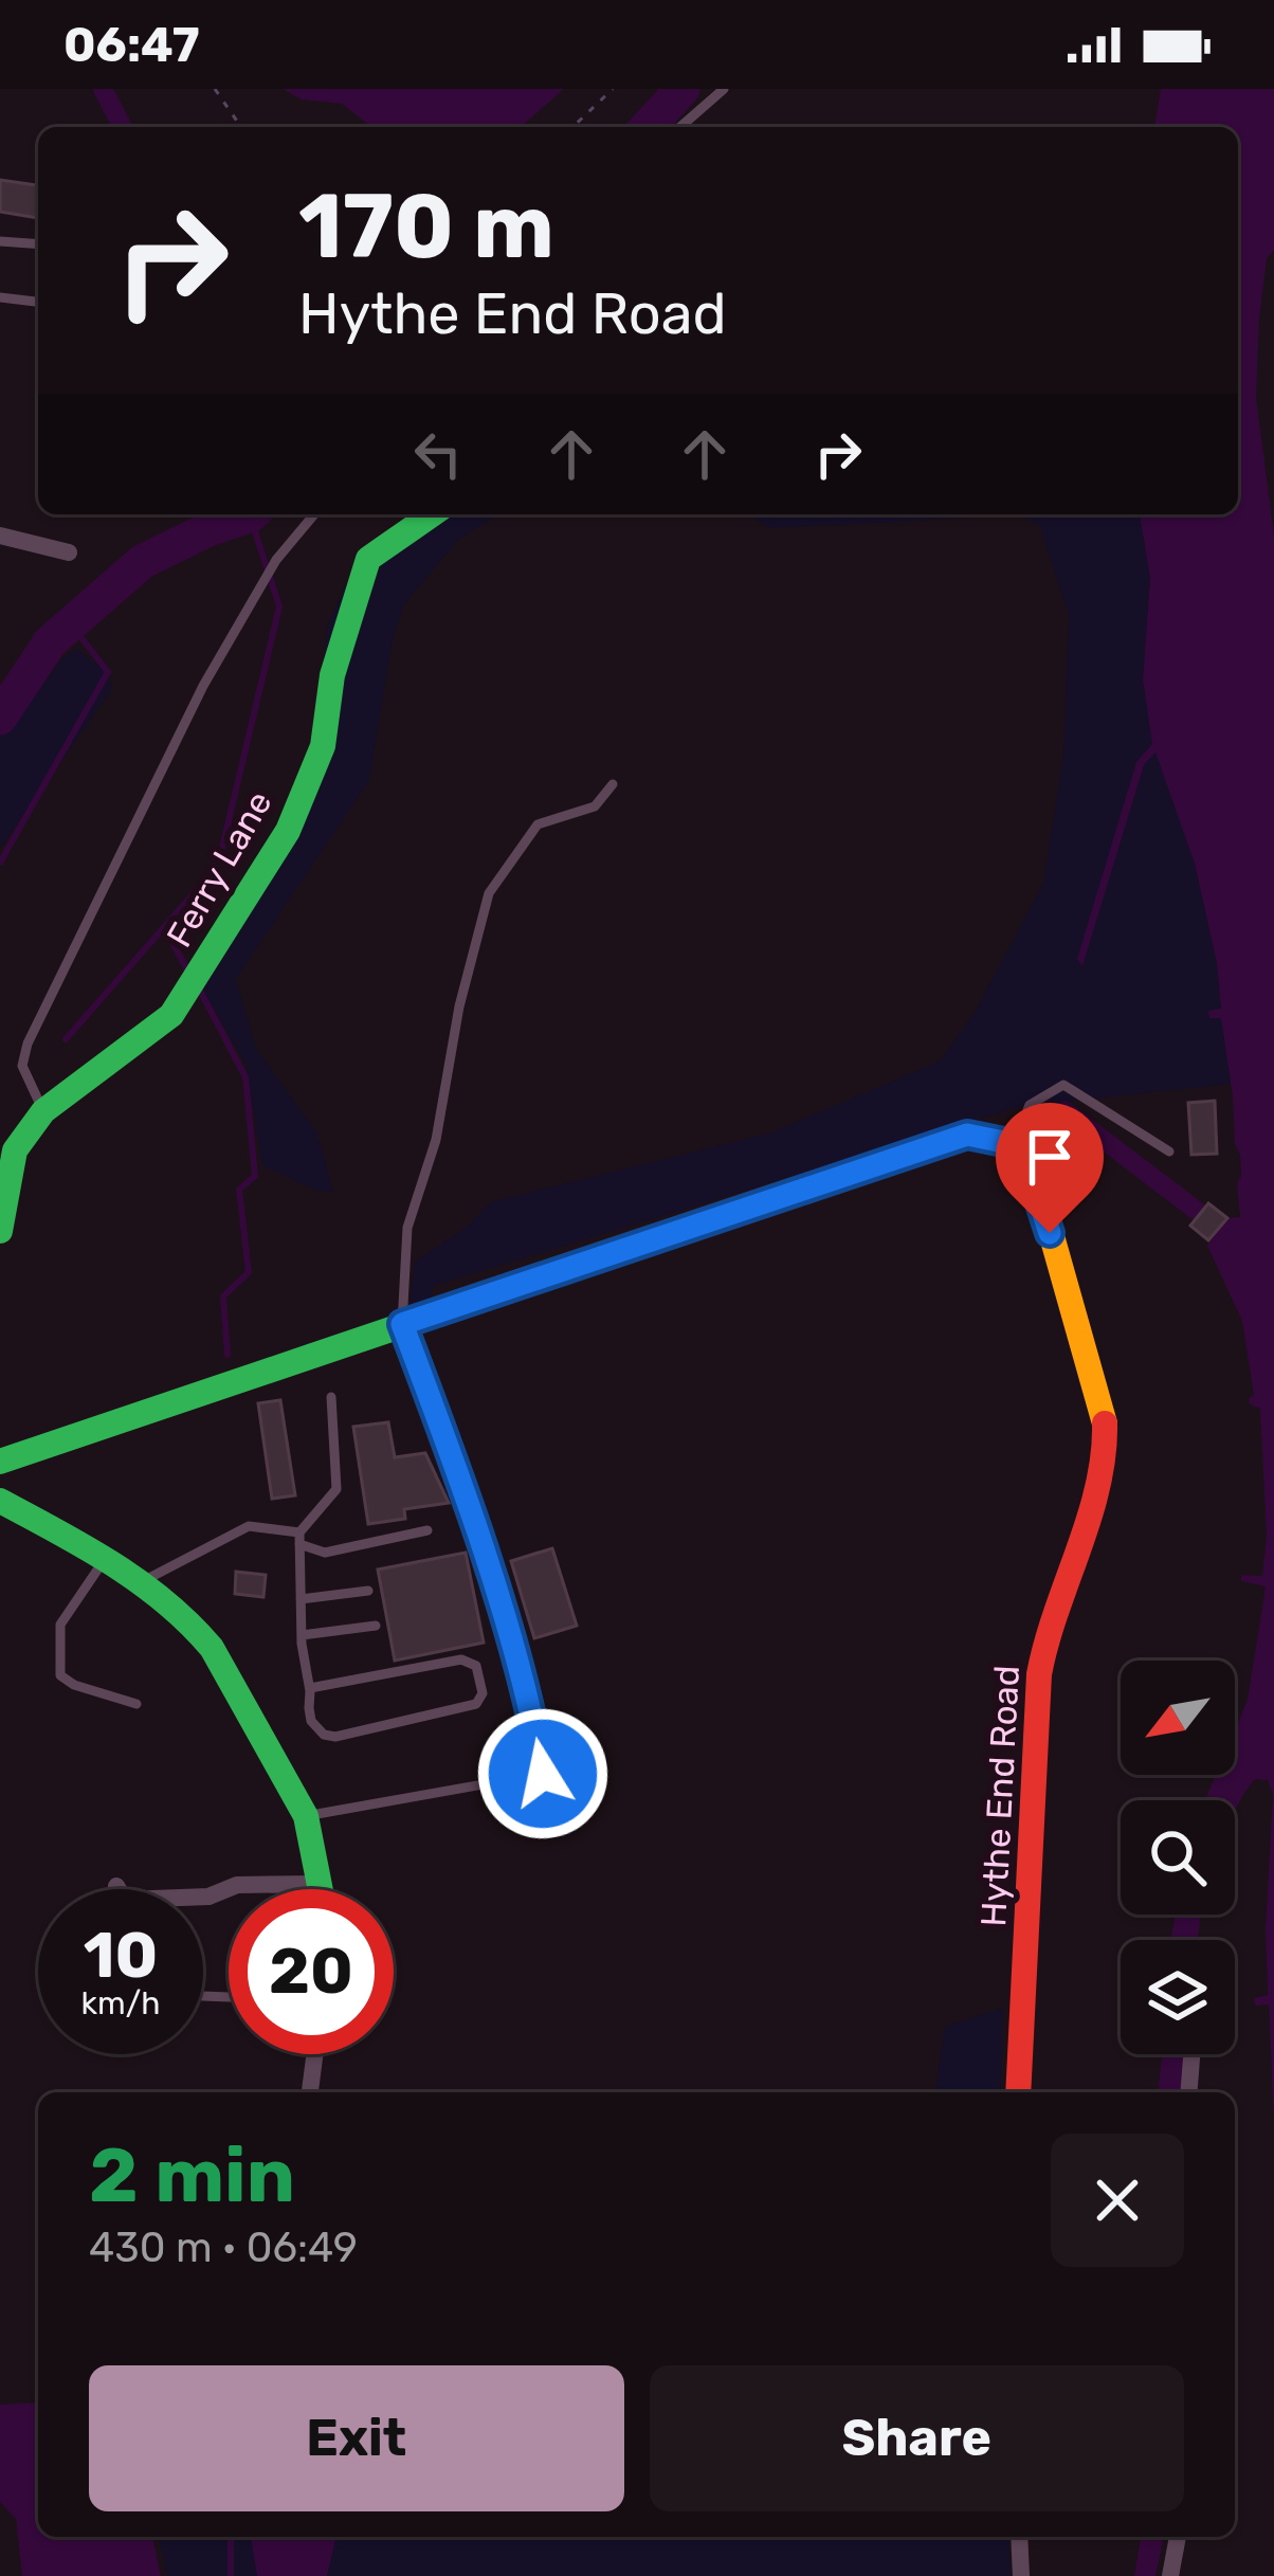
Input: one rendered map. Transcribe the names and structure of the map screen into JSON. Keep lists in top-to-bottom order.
{
  "streets": {
    "street": ["Ferry Lane", "Hythe End Road"]
  },
  "north": "bottom left",
  "page": {
    "status": "06:47",
    "turn": ["170 m", "Hythe End Road"],
    "speed": "10 km/h",
    "limit": "20",
    "heading": ["2 min", "430 m · 06:49"],
    "buttons": ["Exit", "Share"]
  }
}
